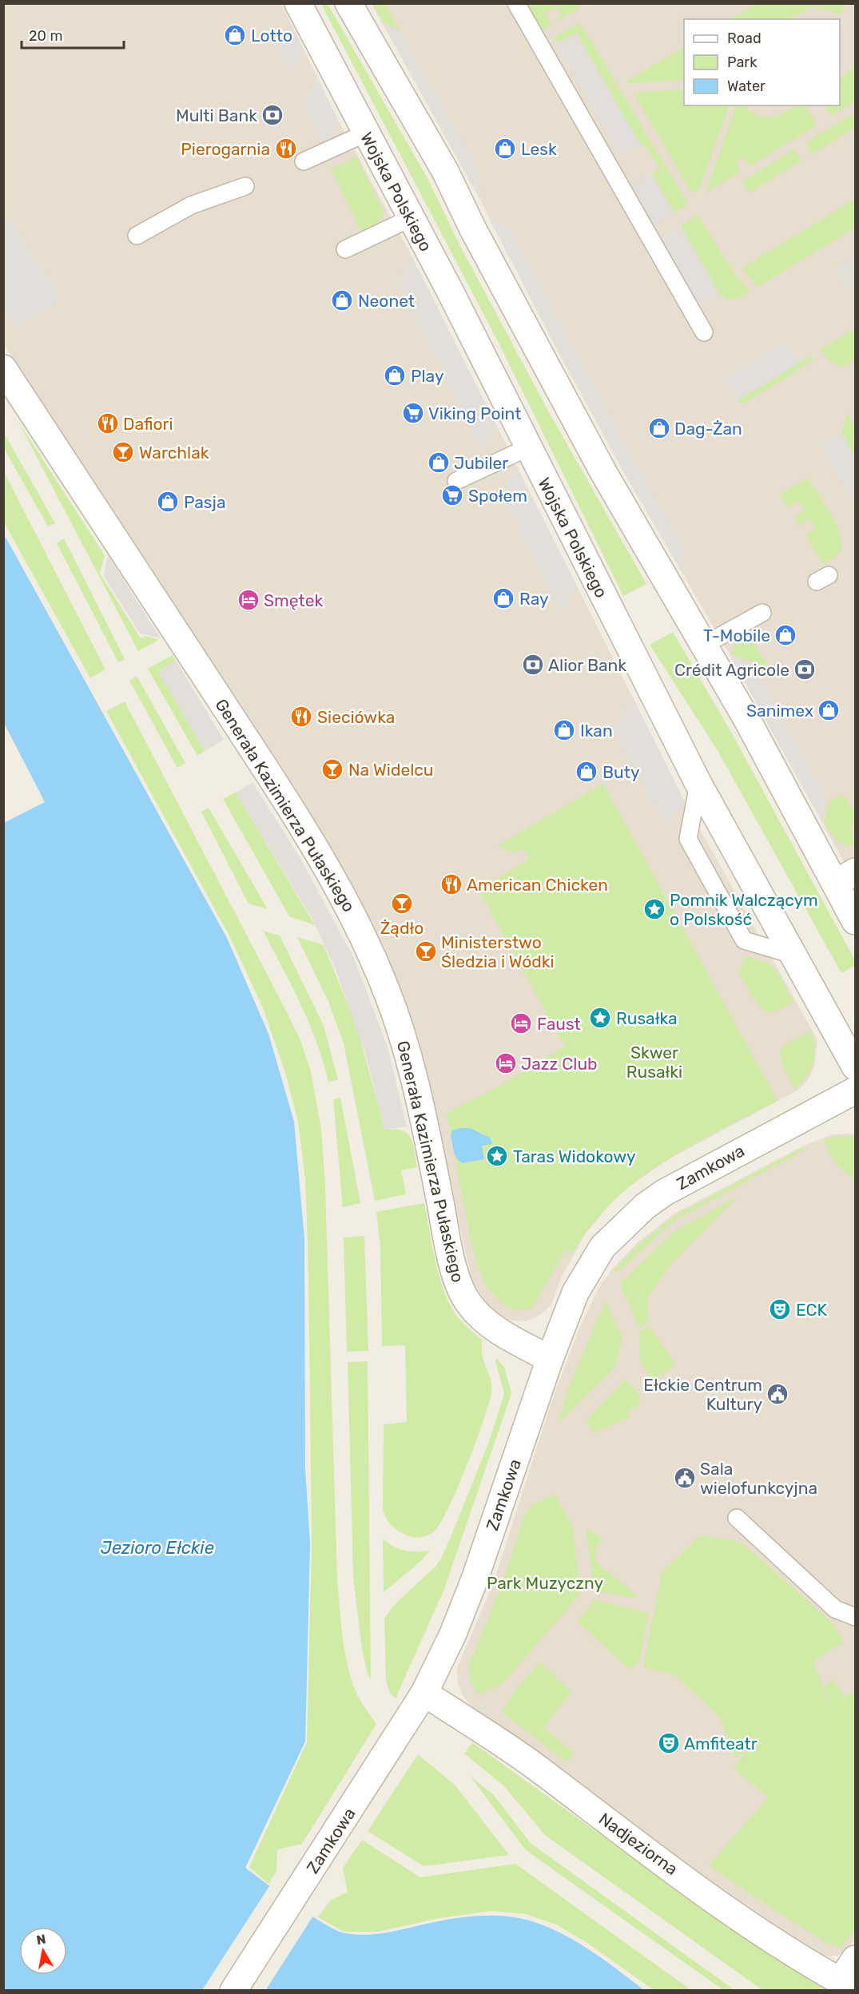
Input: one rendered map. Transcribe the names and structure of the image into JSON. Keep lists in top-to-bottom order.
{
  "streets": {
    "street": [
      "Wojska Polskiego",
      "Generała Kazimierza Pułaskiego",
      "Zamkowa",
      "Nadjeziorna"
    ]
  },
  "crossings": [
    ["Generała Kazimierza Pułaskiego", "Zamkowa"],
    ["Zamkowa", "Nadjeziorna"]
  ],
  "water": ["Jezioro Ełckie"],
  "parks": ["Skwer Rusałki", "Park Muzyczny"],
  "places": {
    "shop": [
      "Lotto",
      "Lesk",
      "Neonet",
      "Play",
      "Dag-Żan",
      "Jubiler",
      "Pasja",
      "Ray",
      "T-Mobile",
      "Sanimex",
      "Ikan",
      "Buty"
    ],
    "bank": ["Multi Bank", "Alior Bank", "Crédit Agricole"],
    "restaurant": [
      "Pierogarnia",
      "Dafiori",
      "Sieciówka",
      "American Chicken"
    ],
    "supermarket": ["Viking Point", "Społem"],
    "bar": [
      "Warchlak",
      "Na Widelcu",
      "Żądło",
      "Ministerstwo Śledzia i Wódki"
    ],
    "hotel": ["Smętek", "Faust", "Jazz Club"],
    "place": ["Pomnik Walczącym o Polskość", "Rusałka", "Taras Widokowy"],
    "theatre": ["ECK", "Amfiteatr"],
    "public building": ["Ełckie Centrum Kultury", "Sala wielofunkcyjna"]
  },
  "legend": ["Road", "Park", "Water"],
  "scale_bar": "20 m",
  "north": "top"
}
